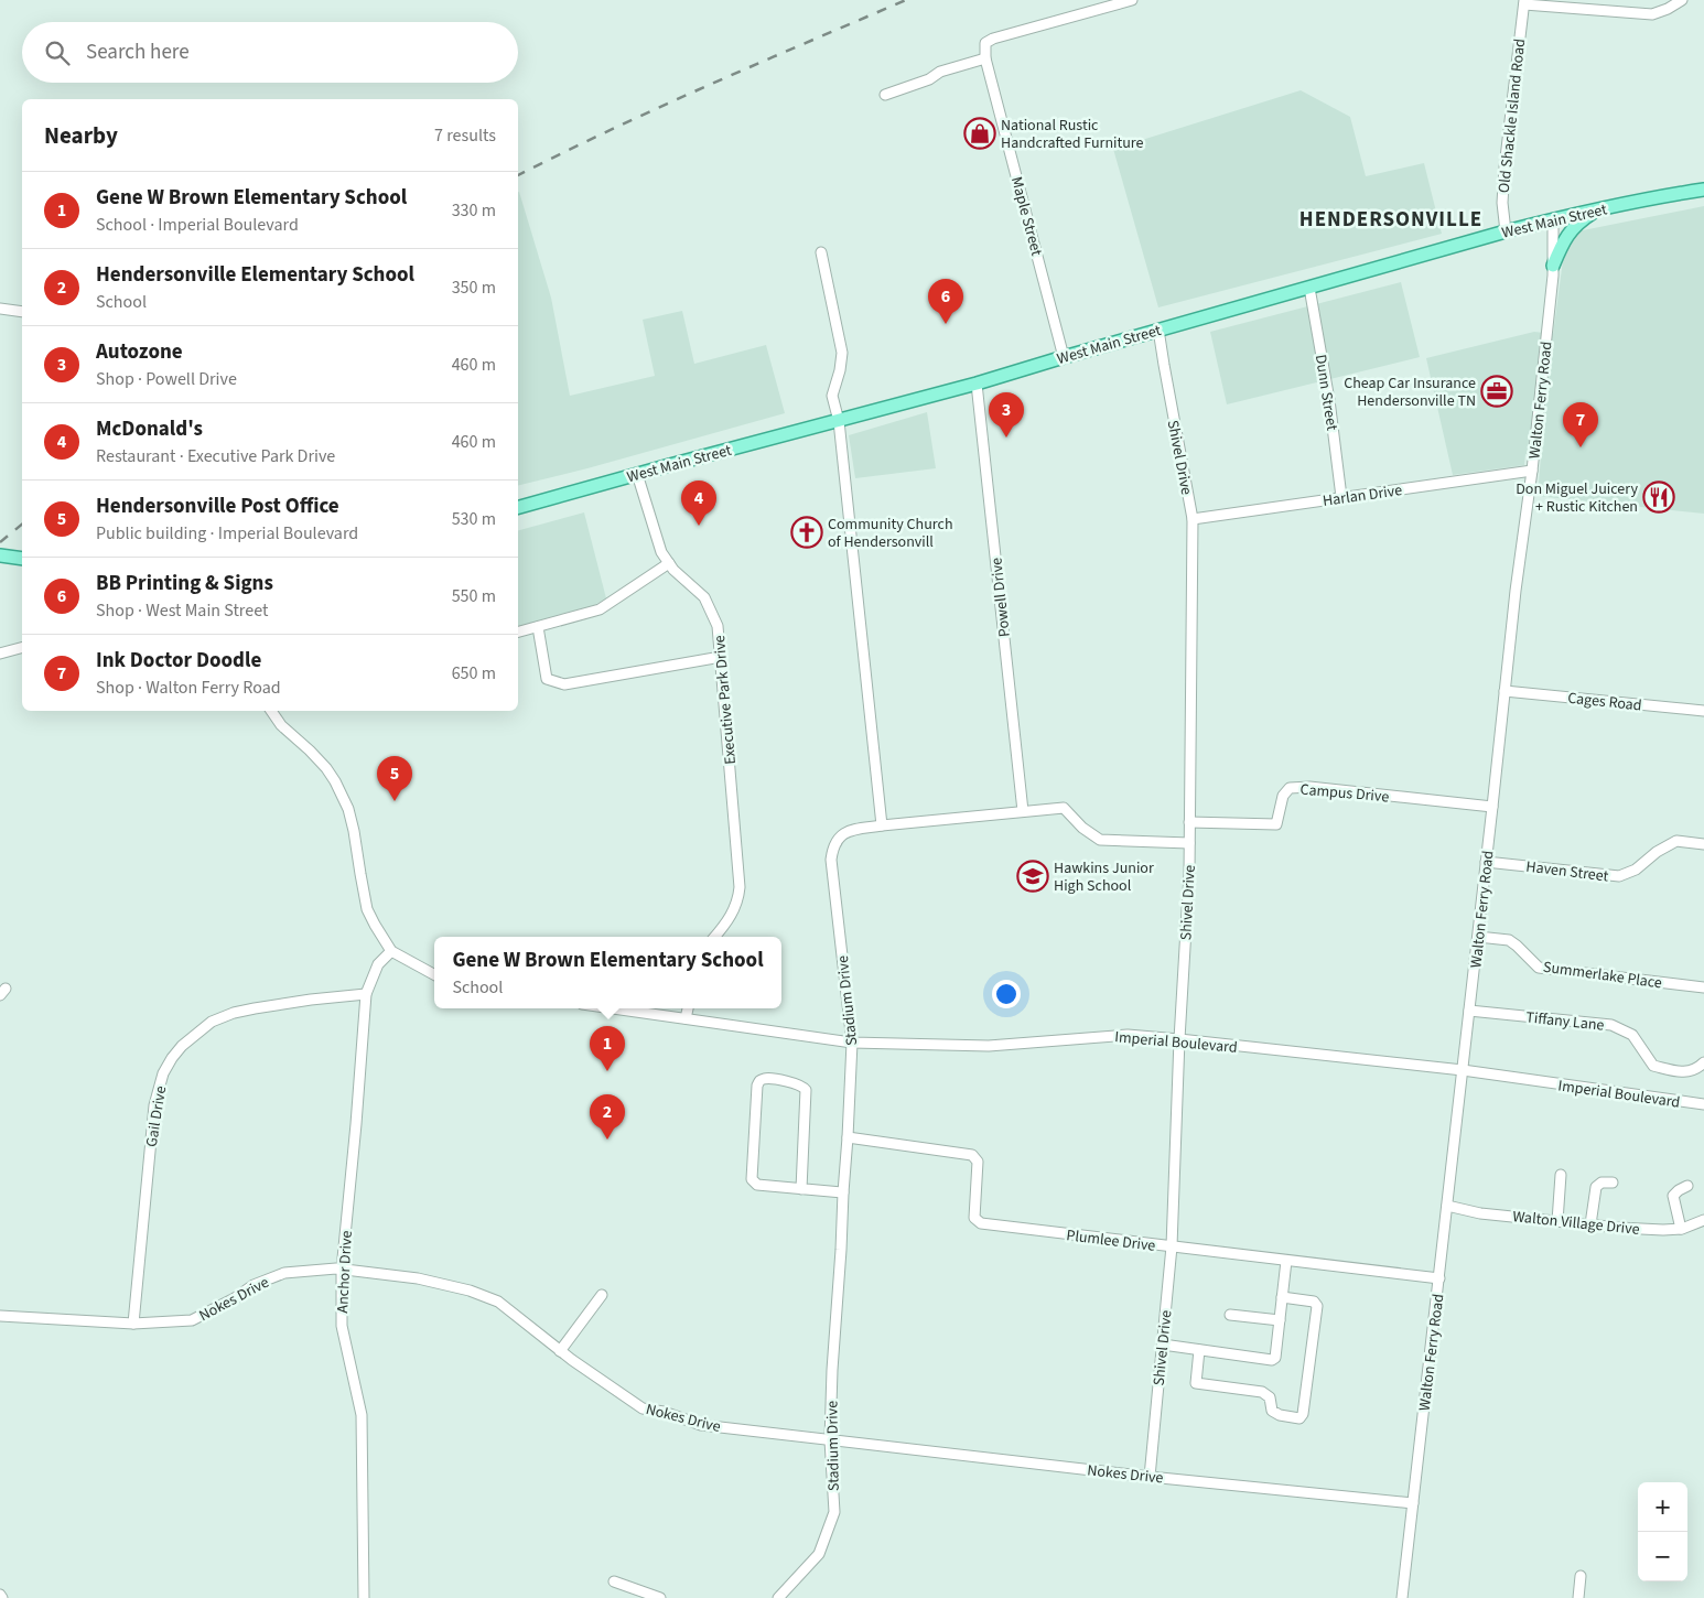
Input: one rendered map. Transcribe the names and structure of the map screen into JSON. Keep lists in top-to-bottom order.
{
  "streets": {
    "main road": ["West Main Street"],
    "street": [
      "Old Shackle Island Road",
      "Maple Street",
      "Dunn Street",
      "Walton Ferry Road",
      "Shivel Drive",
      "Harlan Drive",
      "Powell Drive",
      "Executive Park Drive",
      "Cages Road",
      "Campus Drive",
      "Haven Street",
      "Summerlake Place",
      "Stadium Drive",
      "Tiffany Lane",
      "Imperial Boulevard",
      "Gail Drive",
      "Walton Village Drive",
      "Plumlee Drive",
      "Anchor Drive",
      "Nokes Drive"
    ]
  },
  "crossings": [
    ["Old Shackle Island Road", "West Main Street"],
    ["Maple Street", "West Main Street"],
    ["West Main Street", "Dunn Street"],
    ["West Main Street", "Walton Ferry Road"],
    ["West Main Street", "Shivel Drive"],
    ["West Main Street", "Powell Drive"],
    ["West Main Street", "Executive Park Drive"],
    ["Dunn Street", "Harlan Drive"],
    ["Walton Ferry Road", "Harlan Drive"],
    ["Walton Ferry Road", "Cages Road"],
    ["Walton Ferry Road", "Campus Drive"],
    ["Walton Ferry Road", "Haven Street"],
    ["Walton Ferry Road", "Summerlake Place"],
    ["Walton Ferry Road", "Tiffany Lane"],
    ["Walton Ferry Road", "Imperial Boulevard"],
    ["Walton Ferry Road", "Walton Village Drive"],
    ["Walton Ferry Road", "Plumlee Drive"],
    ["Walton Ferry Road", "Nokes Drive"],
    ["Shivel Drive", "Harlan Drive"],
    ["Shivel Drive", "Campus Drive"],
    ["Shivel Drive", "Imperial Boulevard"],
    ["Shivel Drive", "Plumlee Drive"],
    ["Shivel Drive", "Nokes Drive"],
    ["Stadium Drive", "Imperial Boulevard"],
    ["Stadium Drive", "Plumlee Drive"],
    ["Stadium Drive", "Nokes Drive"],
    ["Gail Drive", "Anchor Drive"],
    ["Gail Drive", "Nokes Drive"],
    ["Anchor Drive", "Nokes Drive"]
  ],
  "districts": ["HENDERSONVILLE"],
  "places": {
    "shop": ["National Rustic Handcrafted Furniture"],
    "office": ["Cheap Car Insurance Hendersonville TN"],
    "restaurant": ["Don Miguel Juicery + Rustic Kitchen"],
    "church": ["Community Church of Hendersonvill"],
    "school or university": ["Hawkins Junior High School"]
  },
  "page": {
    "search": "Search here",
    "heading": ["Nearby", "7 results"],
    "list": [
      {
        "mark": "1",
        "name": "Gene W Brown Elementary School",
        "note": "School · Imperial Boulevard",
        "value": "330 m"
      },
      {
        "mark": "2",
        "name": "Hendersonville Elementary School",
        "note": "School",
        "value": "350 m"
      },
      {
        "mark": "3",
        "name": "Autozone",
        "note": "Shop · Powell Drive",
        "value": "460 m"
      },
      {
        "mark": "4",
        "name": "McDonald's",
        "note": "Restaurant · Executive Park Drive",
        "value": "460 m"
      },
      {
        "mark": "5",
        "name": "Hendersonville Post Office",
        "note": "Public building · Imperial Boulevard",
        "value": "530 m"
      },
      {
        "mark": "6",
        "name": "BB Printing & Signs",
        "note": "Shop · West Main Street",
        "value": "550 m"
      },
      {
        "mark": "7",
        "name": "Ink Doctor Doodle",
        "note": "Shop · Walton Ferry Road",
        "value": "650 m"
      }
    ],
    "pins": [
      "6",
      "3",
      "7",
      "4",
      "5",
      "1",
      "2"
    ],
    "popup": ["Gene W Brown Elementary School", "School"],
    "map_buttons": ["+", "−"]
  }
}
